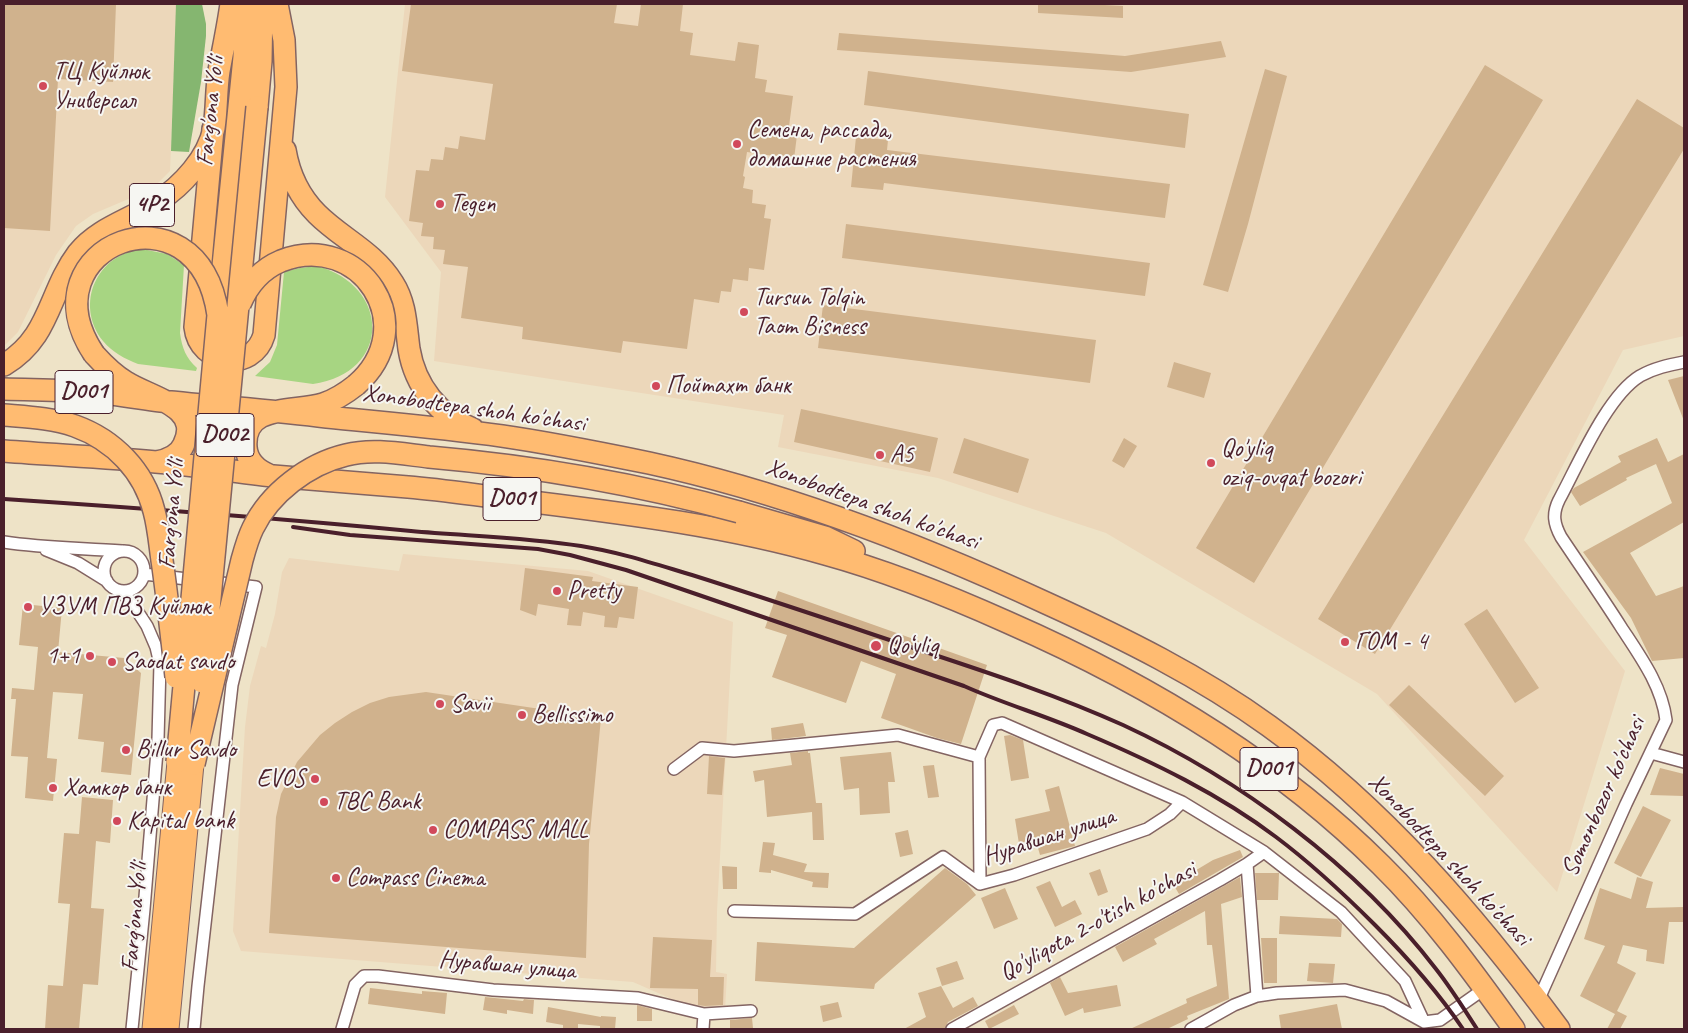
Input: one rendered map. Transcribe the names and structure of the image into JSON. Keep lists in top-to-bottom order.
{
  "streets": {
    "highway": [
      "Farg'ona Yo'li",
      "4P2",
      "D001",
      "Xonobodtepa shoh ko'chasi",
      "D002"
    ],
    "street": ["Somonbozor ko'chasi", "Нуравшан улица", "Qo'yliqota 2-o'tish ko'chasi"]
  },
  "crossings": [
    ["Xonobodtepa shoh ko'chasi", "Somonbozor ko'chasi"]
  ],
  "places": [
    "ТЦ Куйлюк Универсал",
    "Семена, рассада, домашние растения",
    "Tegen",
    "Tursun Tolqin Taom Bisness",
    "Пойтахт банк",
    "А5",
    "Qo'yliq oziq-ovqat bozori",
    "Pretty",
    "УЗУМ ПВЗ Куйлюк",
    "ГОМ - 4",
    "Qo‘yliq",
    "1+1",
    "Saodat savdo",
    "Savii",
    "Bellissimo",
    "Billur Savdo",
    "EVOS",
    "Хамкор банк",
    "TBC Bank",
    "Kapital bank",
    "COMPASS MALL",
    "Compass Cinema"
  ]
}
